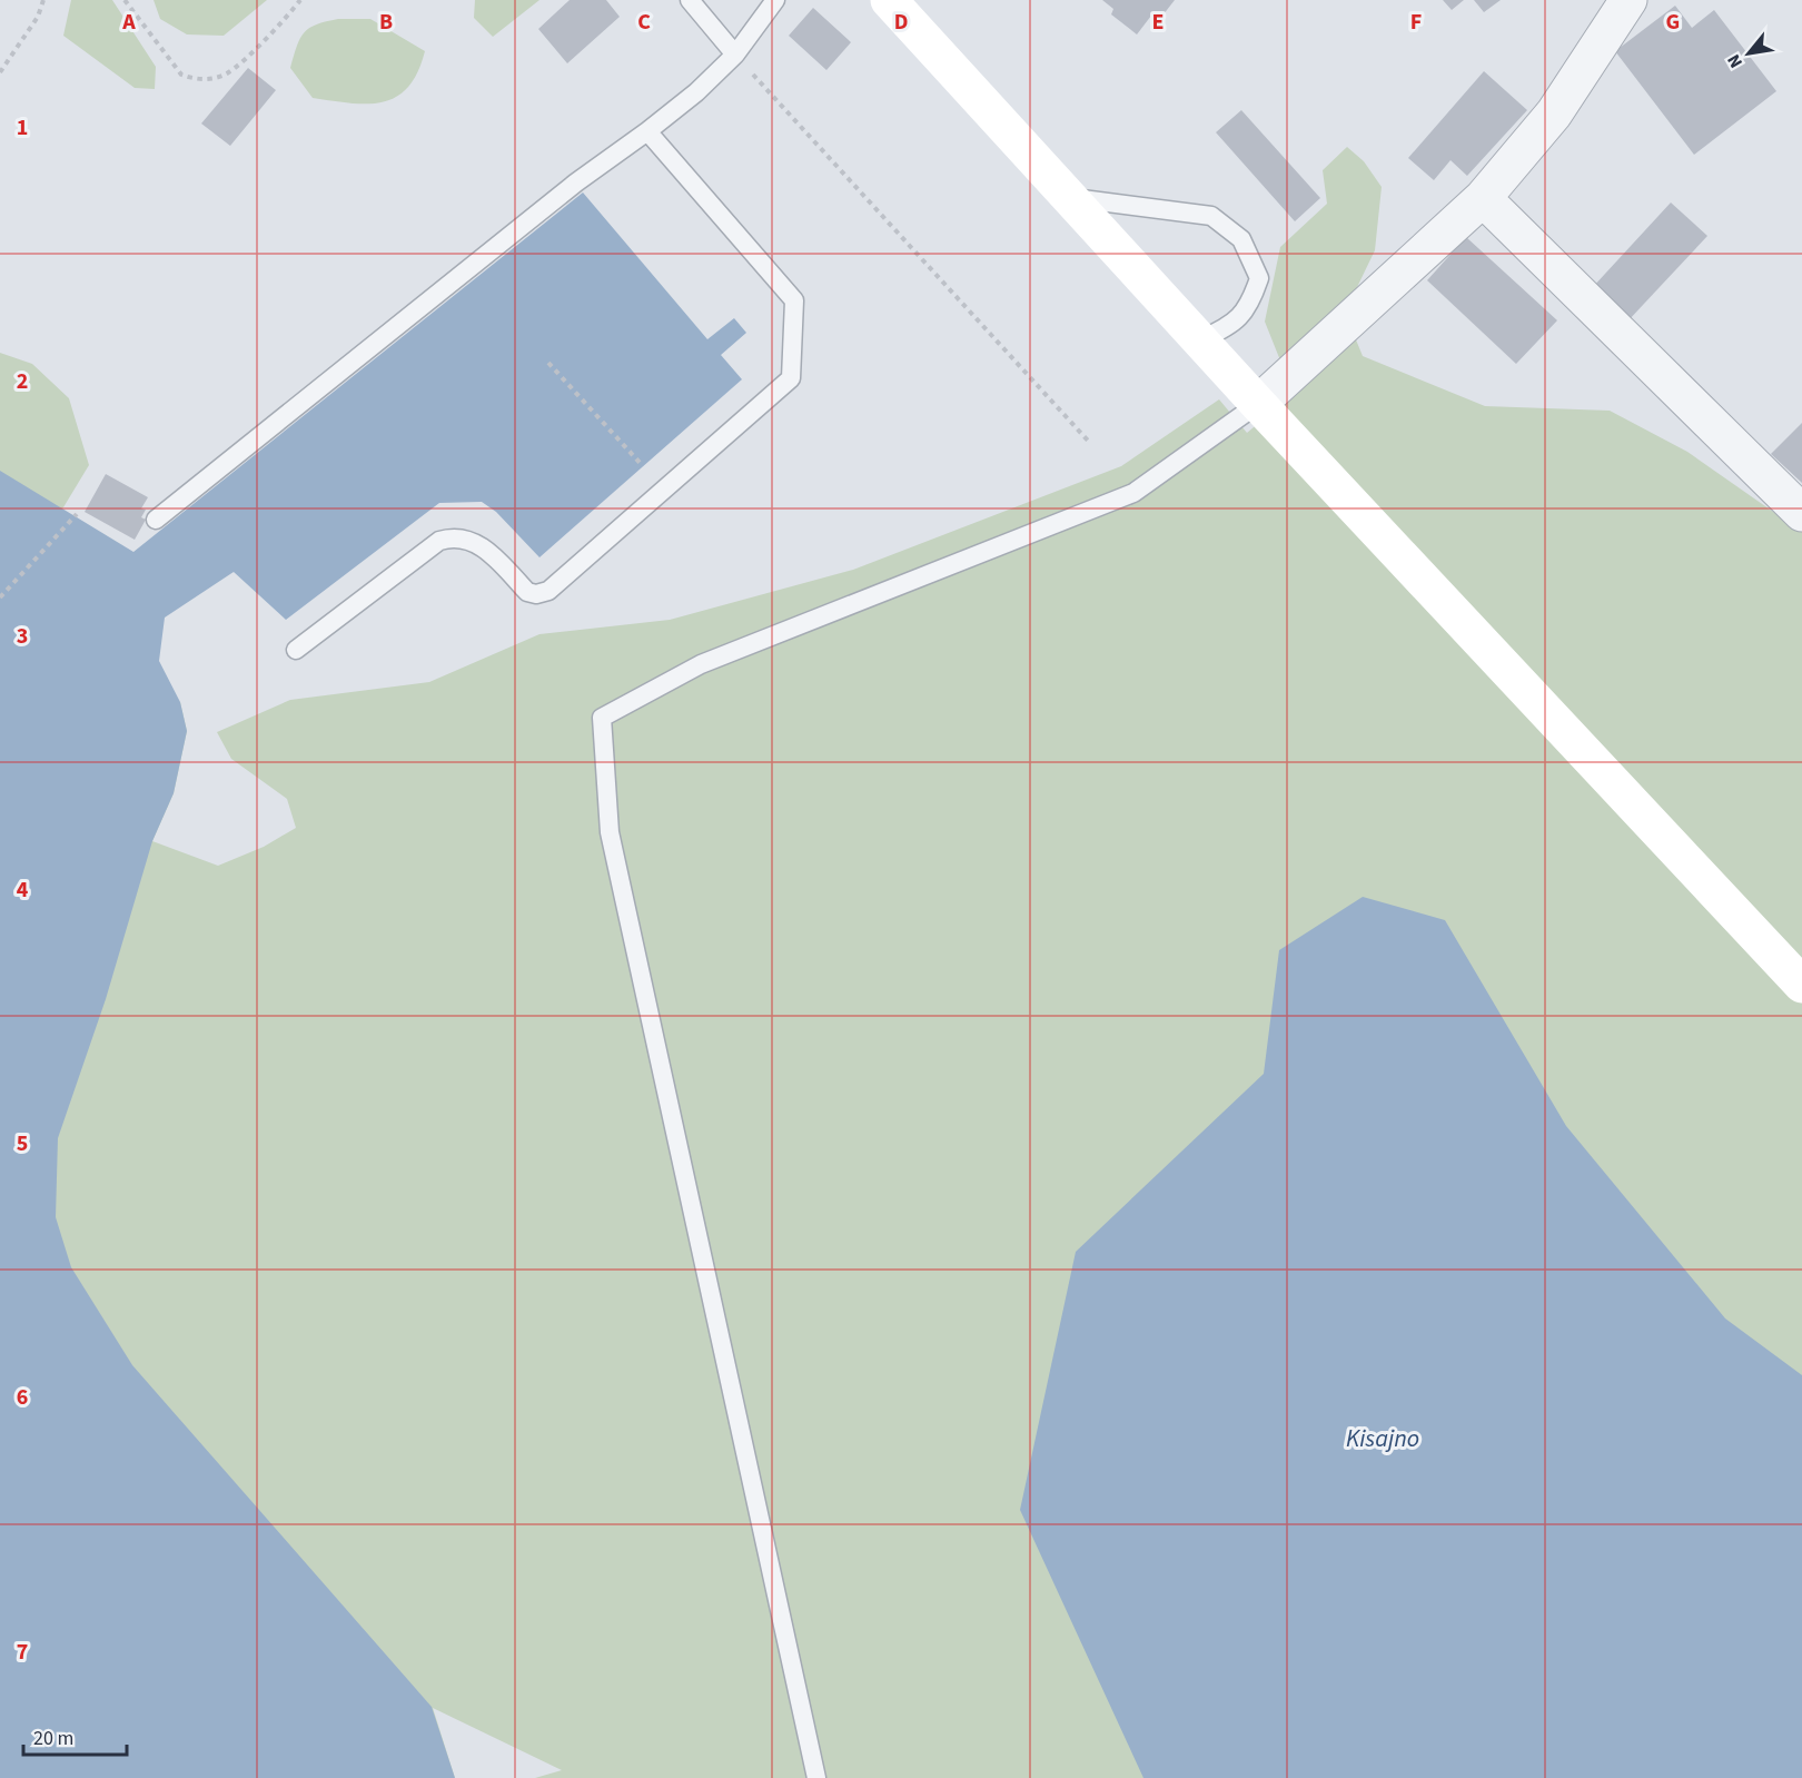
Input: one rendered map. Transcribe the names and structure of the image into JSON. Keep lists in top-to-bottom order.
{
  "water": ["Kisajno"],
  "scale_bar": "20 m",
  "north": "bottom left",
  "grid": {
    "columns": [
      "A",
      "B",
      "C",
      "D",
      "E",
      "F",
      "G"
    ],
    "rows": [
      "1",
      "2",
      "3",
      "4",
      "5",
      "6",
      "7"
    ]
  }
}
